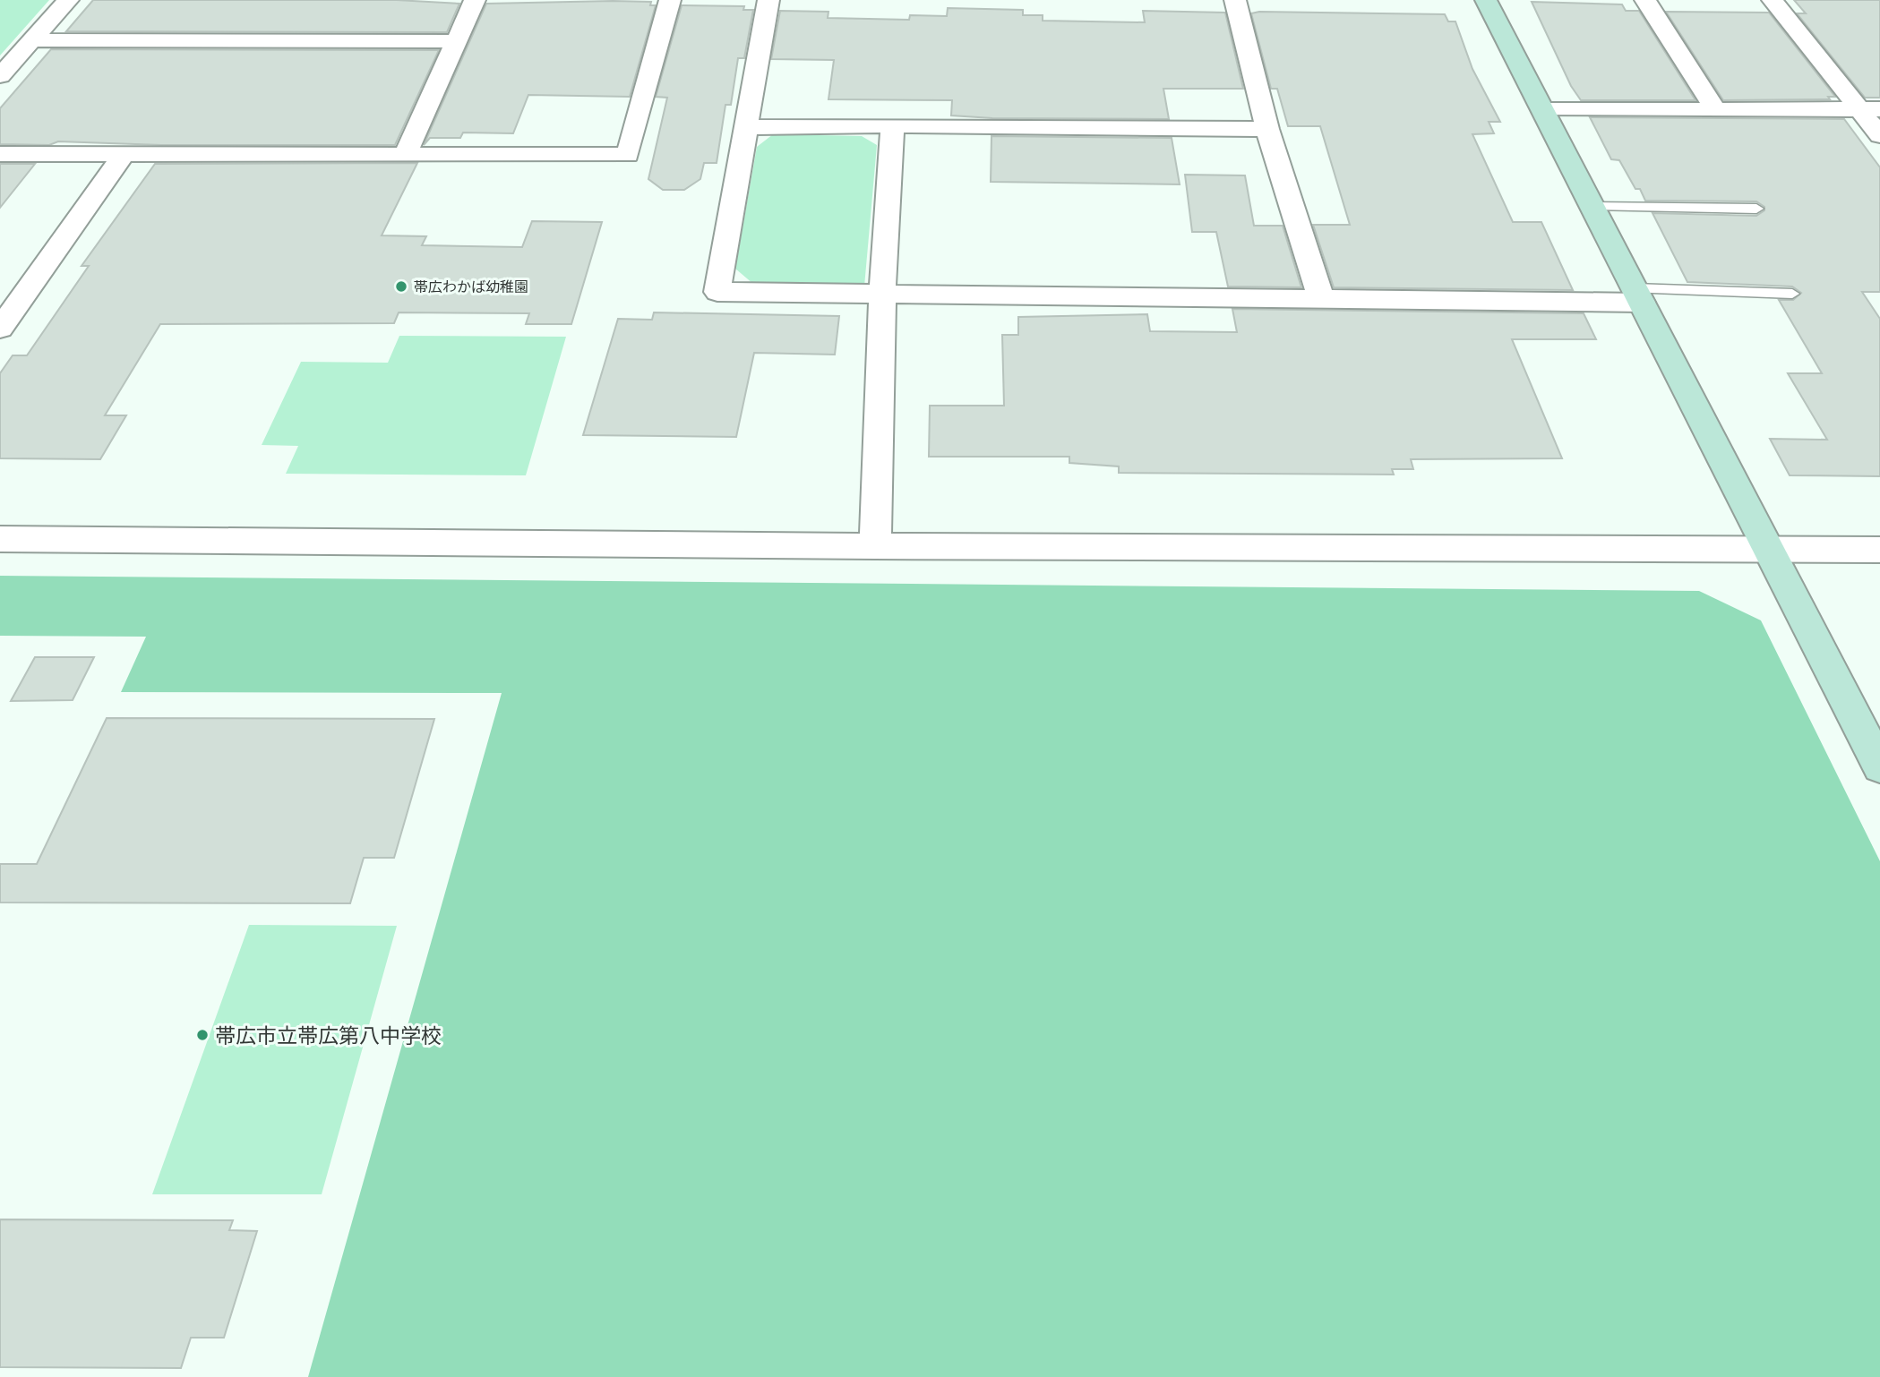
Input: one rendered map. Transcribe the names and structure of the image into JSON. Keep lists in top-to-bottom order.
{
  "places": ["帯広わかば幼稚園", "帯広市立帯広第八中学校"]
}
